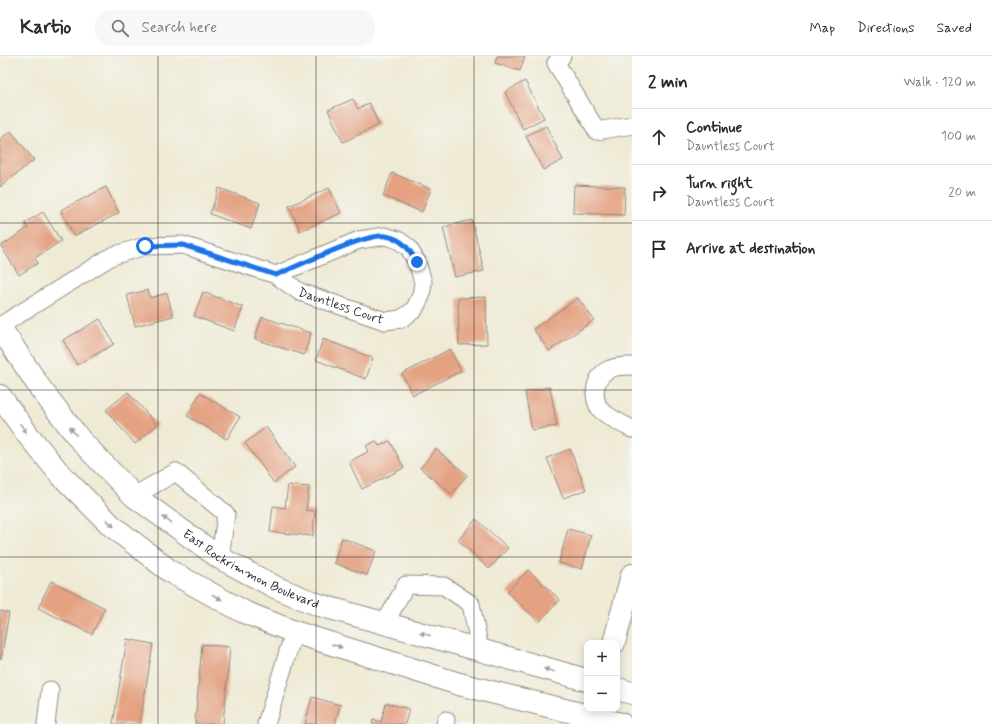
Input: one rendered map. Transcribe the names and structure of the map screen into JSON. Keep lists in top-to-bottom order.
{
  "streets": {
    "main road": ["East Rockrimmon Boulevard"],
    "street": ["Dauntless Court"]
  },
  "crossings": [
    ["Dauntless Court", "East Rockrimmon Boulevard"]
  ],
  "page": {
    "header": "Kartio",
    "search": "Search here",
    "nav": ["Map", "Directions", "Saved"],
    "heading": ["2 min", "Walk · 120 m"],
    "list": [
      ["Continue", "Dauntless Court", "100 m"],
      ["Turn right", "Dauntless Court", "20 m"],
      "Arrive at destination"
    ],
    "map_buttons": ["+", "−"]
  }
}
